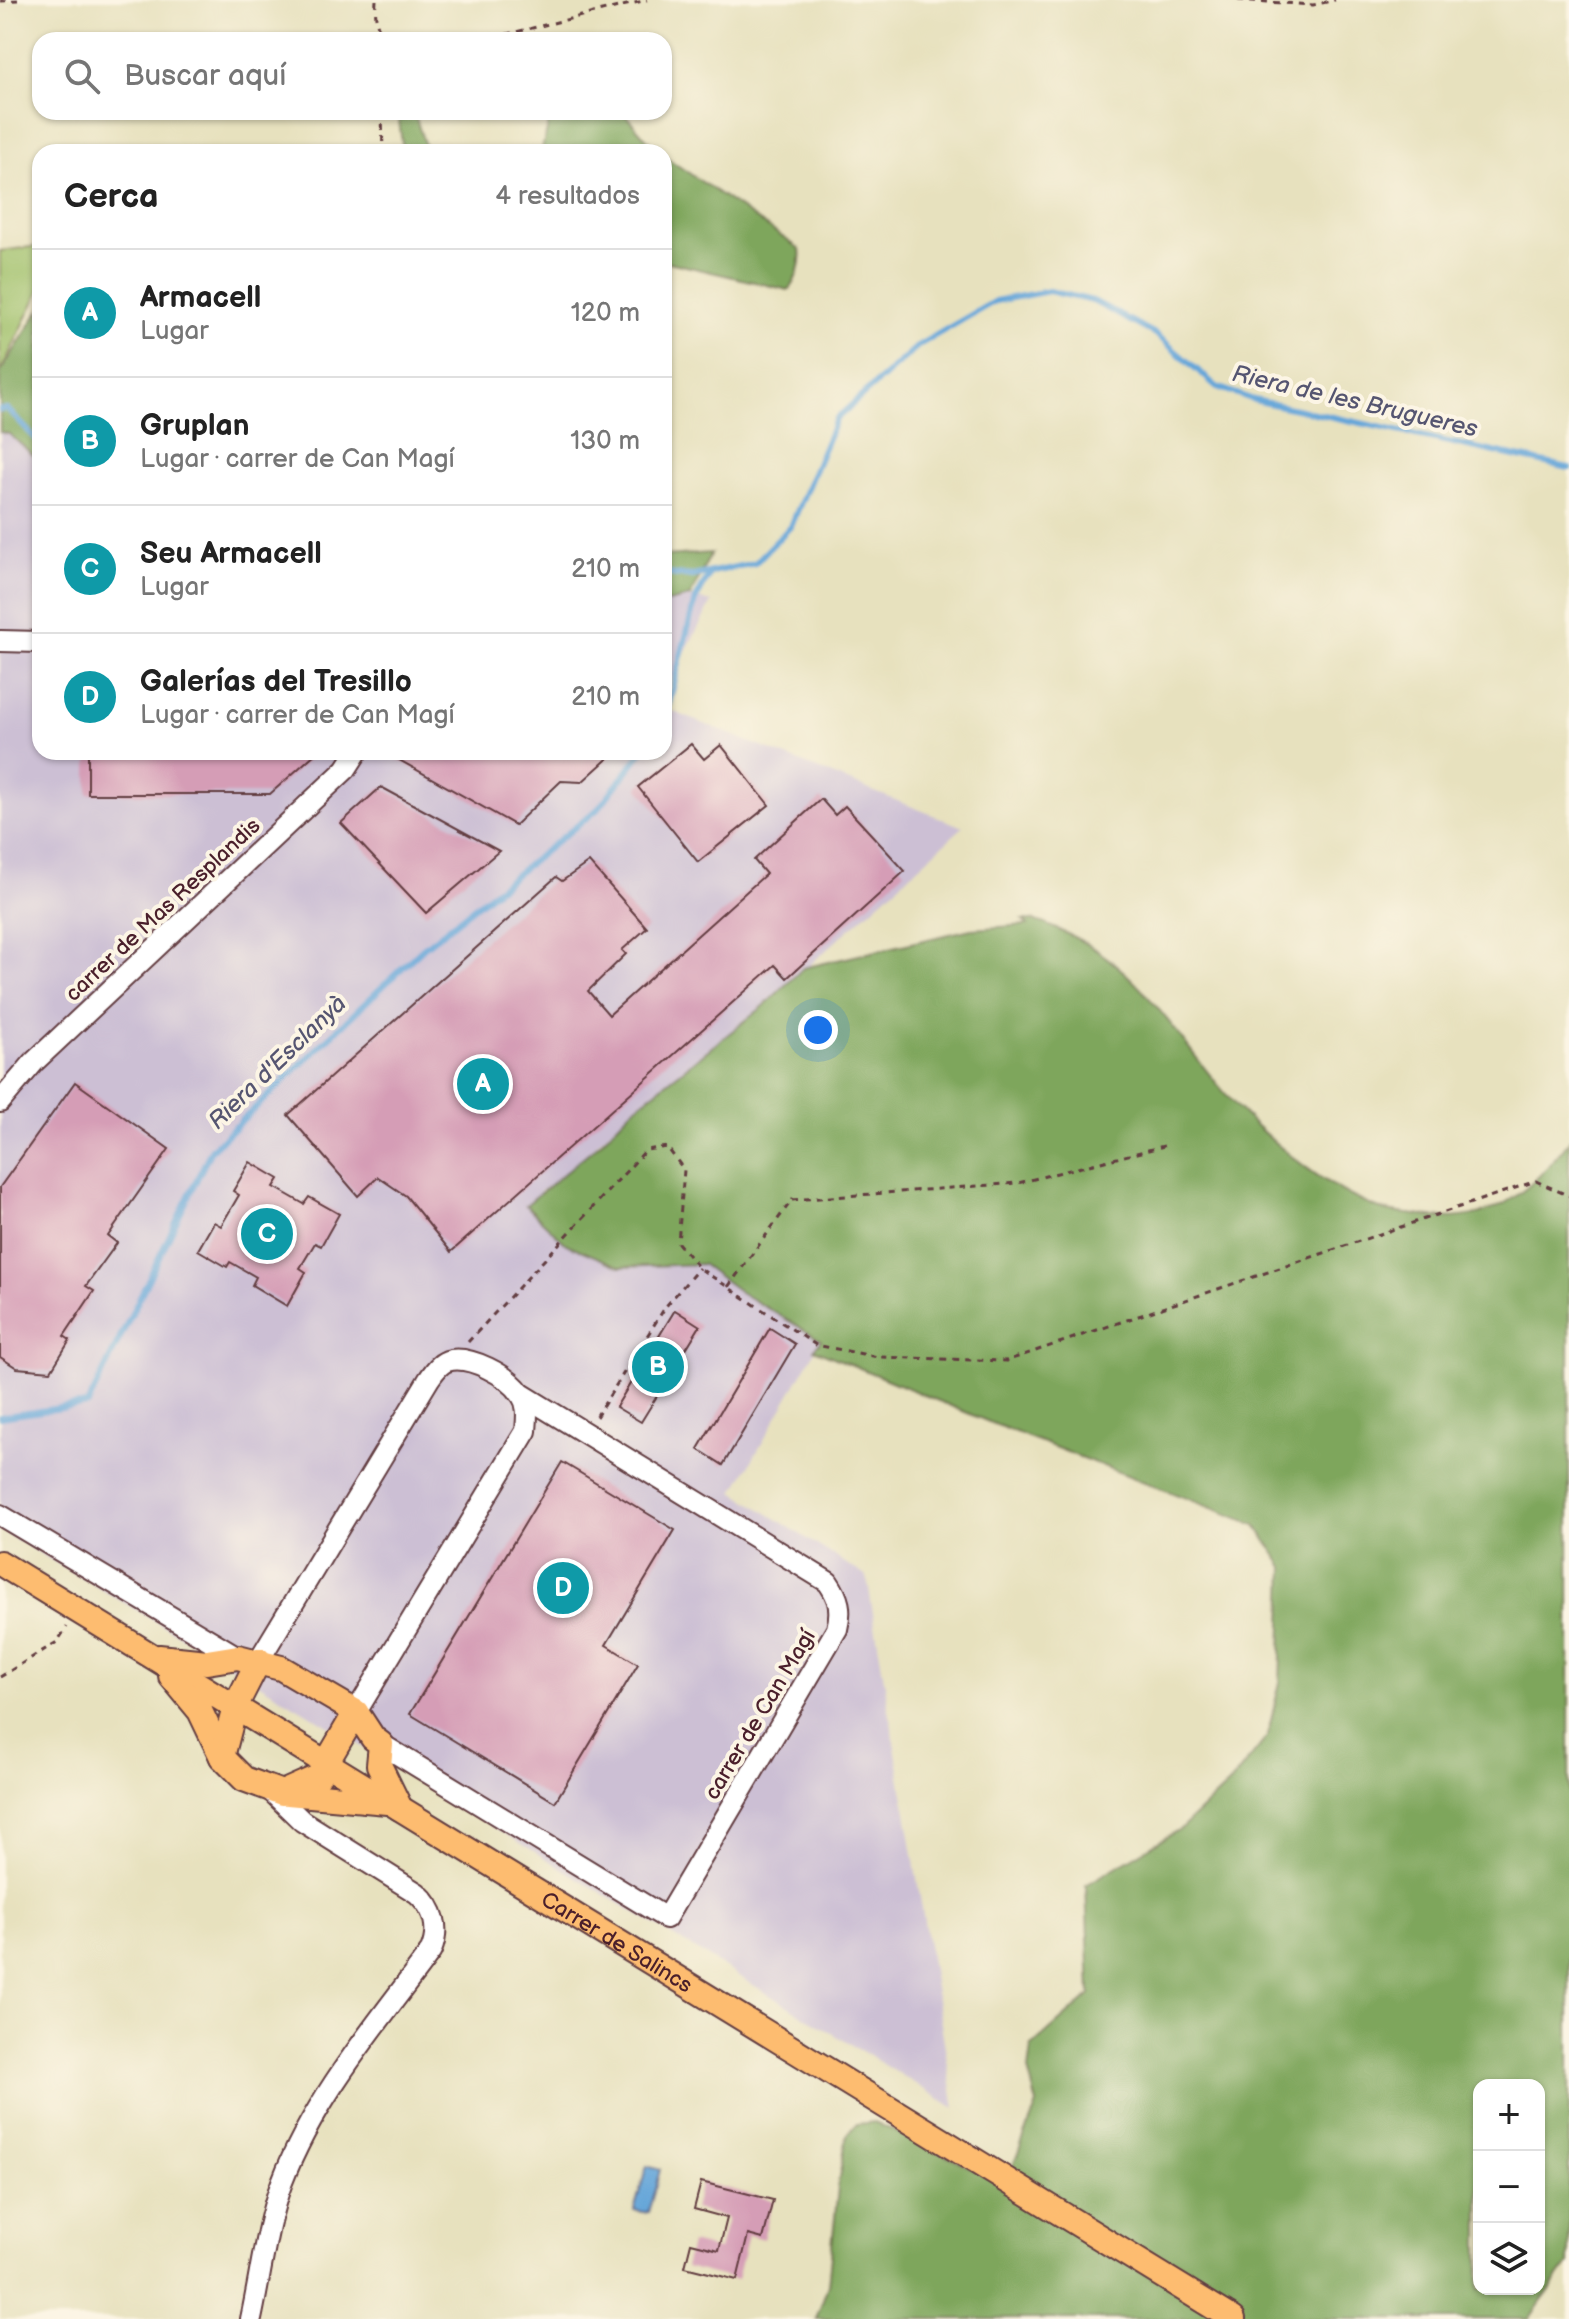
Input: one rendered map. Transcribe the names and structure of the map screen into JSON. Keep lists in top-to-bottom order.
{
  "streets": {
    "main road": ["Carrer de Salincs"],
    "street": ["carrer de Mas Resplandis", "carrer de Can Magí"]
  },
  "crossings": [
    ["carrer de Can Magí", "Carrer de Salincs"]
  ],
  "water": ["Riera de les Brugueres", "Riera d'Esclanyà"],
  "page": {
    "search": "Buscar aquí",
    "heading": ["Cerca", "4 resultados"],
    "list": [
      {
        "mark": "A",
        "name": "Armacell",
        "note": "Lugar",
        "value": "120 m"
      },
      {
        "mark": "B",
        "name": "Gruplan",
        "note": "Lugar · carrer de Can Magí",
        "value": "130 m"
      },
      {
        "mark": "C",
        "name": "Seu Armacell",
        "note": "Lugar",
        "value": "210 m"
      },
      {
        "mark": "D",
        "name": "Galerías del Tresillo",
        "note": "Lugar · carrer de Can Magí",
        "value": "210 m"
      }
    ],
    "pins": [
      "A",
      "C",
      "B",
      "D"
    ],
    "map_buttons": ["+", "−"]
  }
}
